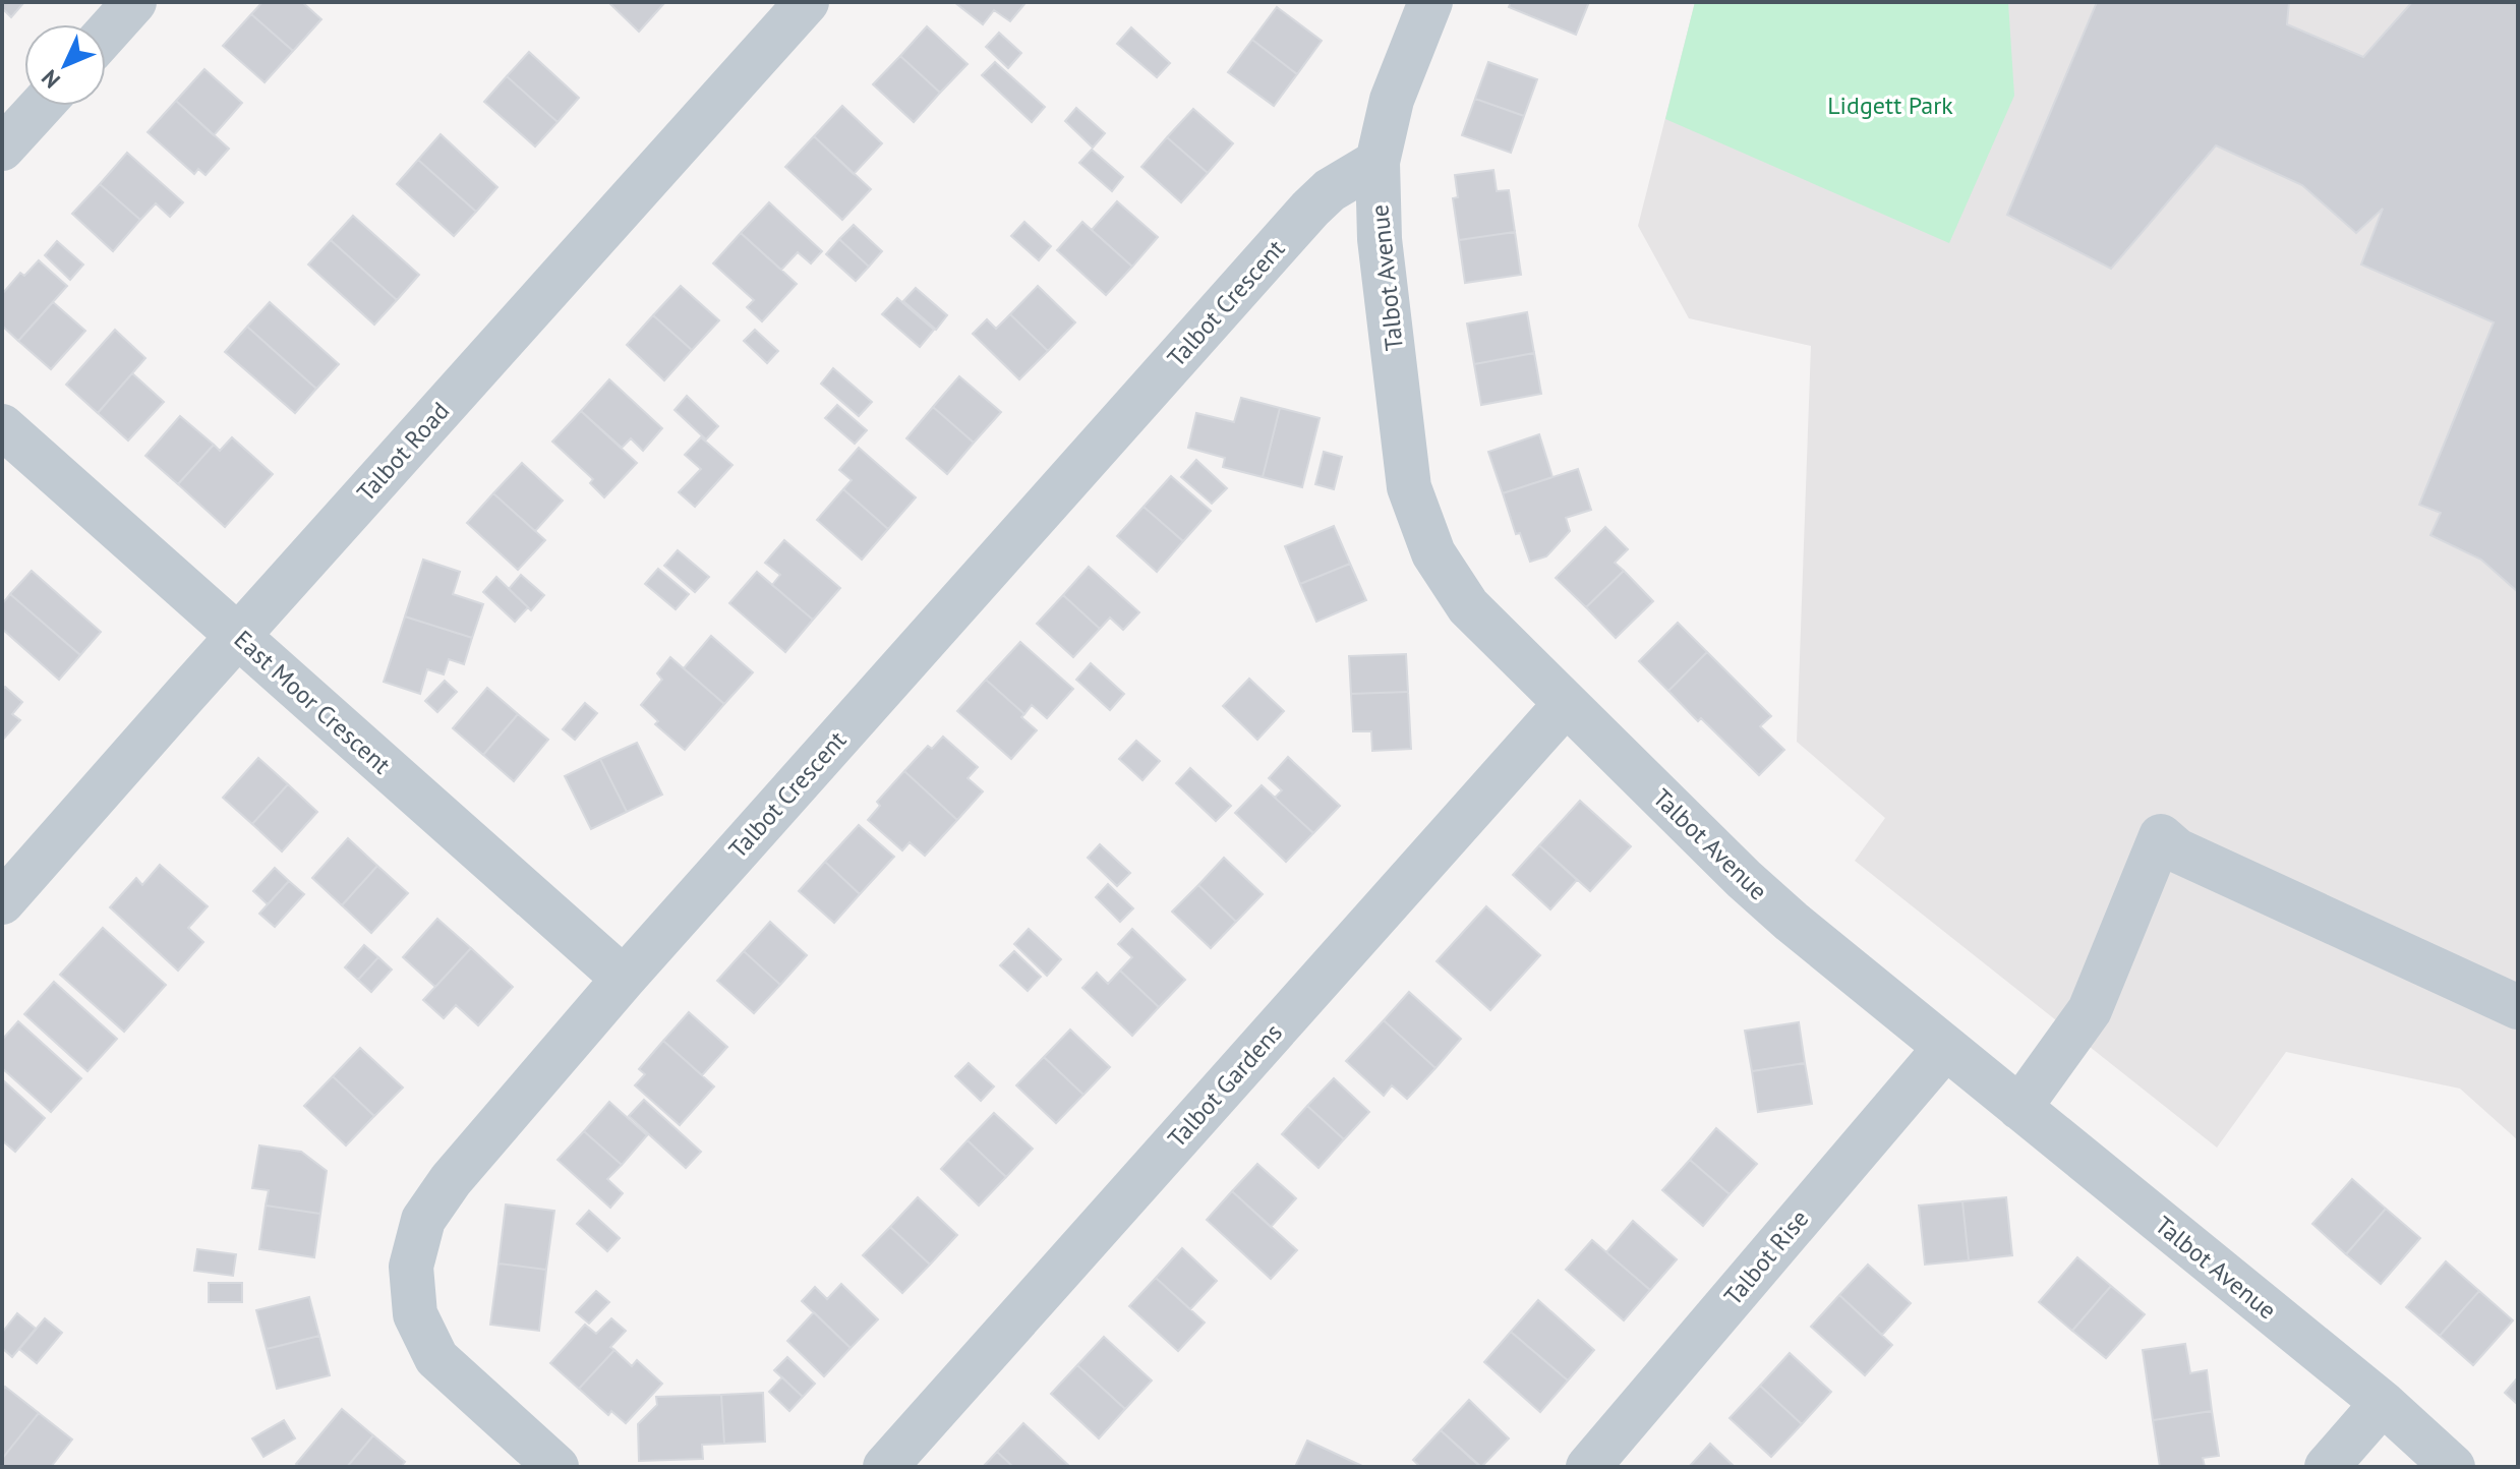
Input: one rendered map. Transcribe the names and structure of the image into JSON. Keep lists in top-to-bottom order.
{
  "streets": {
    "street": [
      "Talbot Avenue",
      "Talbot Crescent",
      "Talbot Road",
      "East Moor Crescent",
      "Talbot Gardens",
      "Talbot Rise"
    ]
  },
  "crossings": [
    ["Talbot Avenue", "Talbot Crescent"],
    ["Talbot Avenue", "Talbot Gardens"],
    ["Talbot Avenue", "Talbot Rise"],
    ["Talbot Crescent", "East Moor Crescent"],
    ["Talbot Road", "East Moor Crescent"]
  ],
  "parks": ["Lidgett Park"],
  "north": "bottom left"
}
